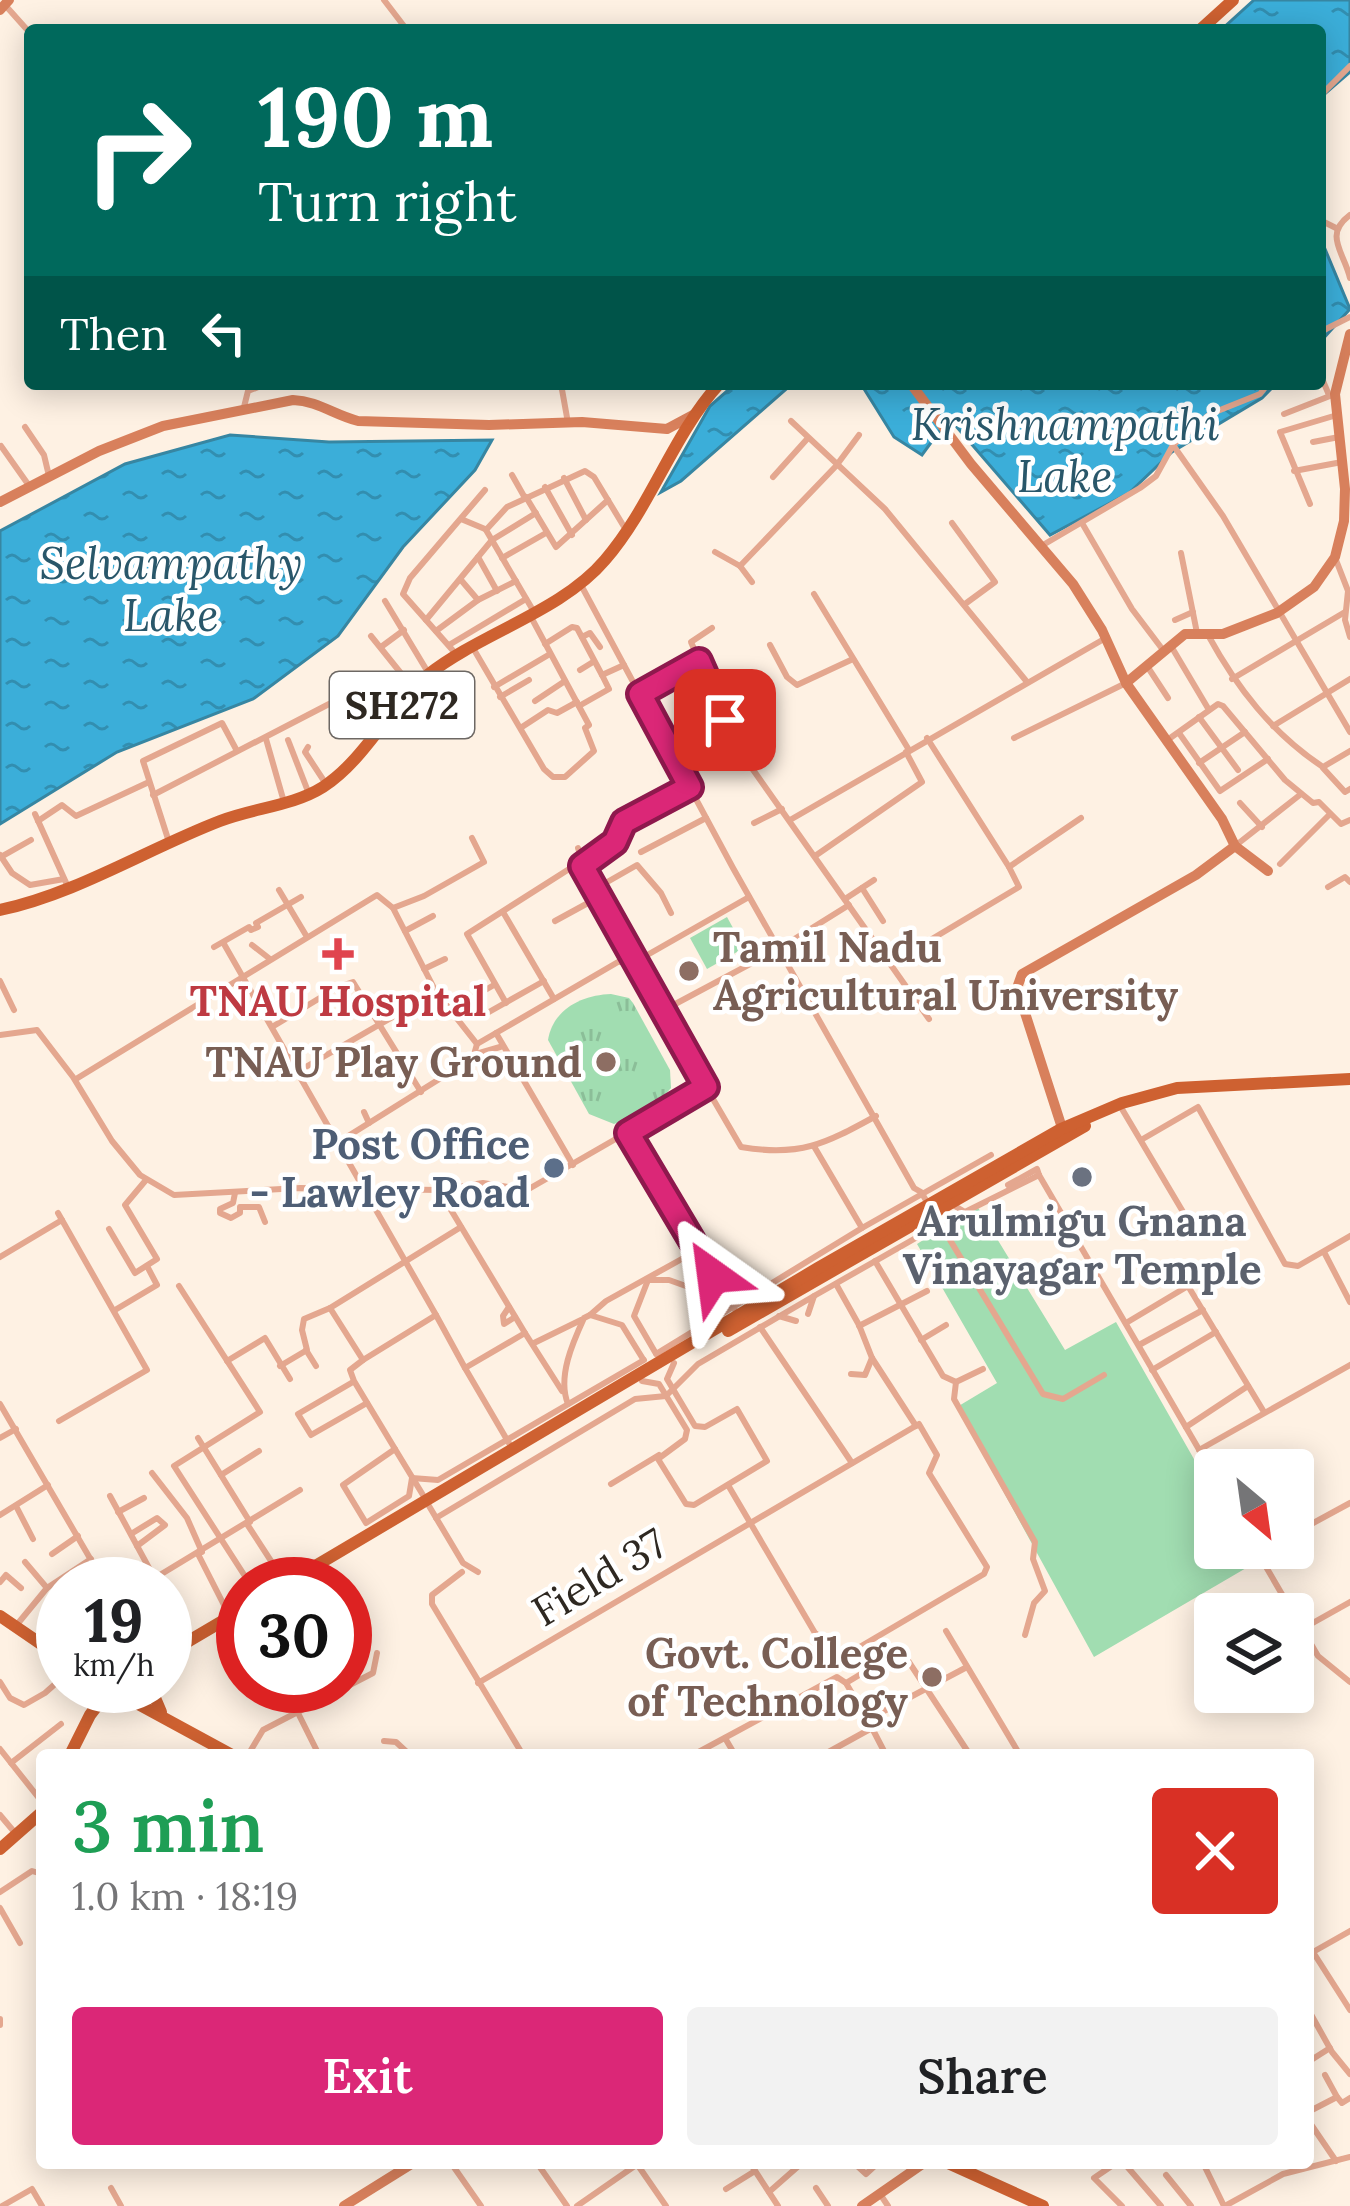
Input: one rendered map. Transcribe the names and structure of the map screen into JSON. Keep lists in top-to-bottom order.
{
  "streets": {
    "main road": ["SH272"],
    "street": ["Field 37"]
  },
  "water": ["Krishnampathi Lake", "Selvampathy Lake"],
  "places": {
    "health": ["TNAU Hospital"],
    "other": [
      "Tamil Nadu Agricultural University",
      "TNAU Play Ground",
      "Post Office - Lawley Road",
      "Arulmigu Gnana Vinayagar Temple",
      "Govt. College of Technology"
    ]
  },
  "north": "bottom right",
  "page": {
    "turn": ["190 m", "Turn right"],
    "then": "Then",
    "speed": "19 km/h",
    "limit": "30",
    "heading": ["3 min", "1.0 km · 18:19"],
    "buttons": ["Exit", "Share"]
  }
}
